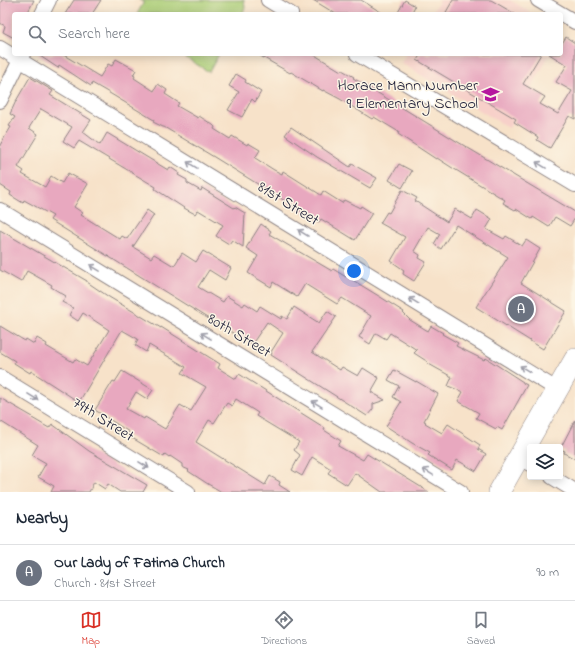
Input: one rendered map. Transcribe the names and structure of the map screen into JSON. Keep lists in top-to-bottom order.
{
  "streets": {
    "street": ["81st Street", "80th Street", "79th Street"]
  },
  "one_way": ["81st Street", "80th Street", "79th Street"],
  "places": {
    "school or university": ["Horace Mann Number 9 Elementary School"]
  },
  "page": {
    "search": "Search here",
    "pins": "A",
    "heading": "Nearby",
    "list": [
      {
        "mark": "A",
        "name": "Our Lady of Fatima Church",
        "note": "Church · 81st Street",
        "value": "90 m"
      }
    ],
    "nav": ["Map", "Directions", "Saved"]
  }
}
